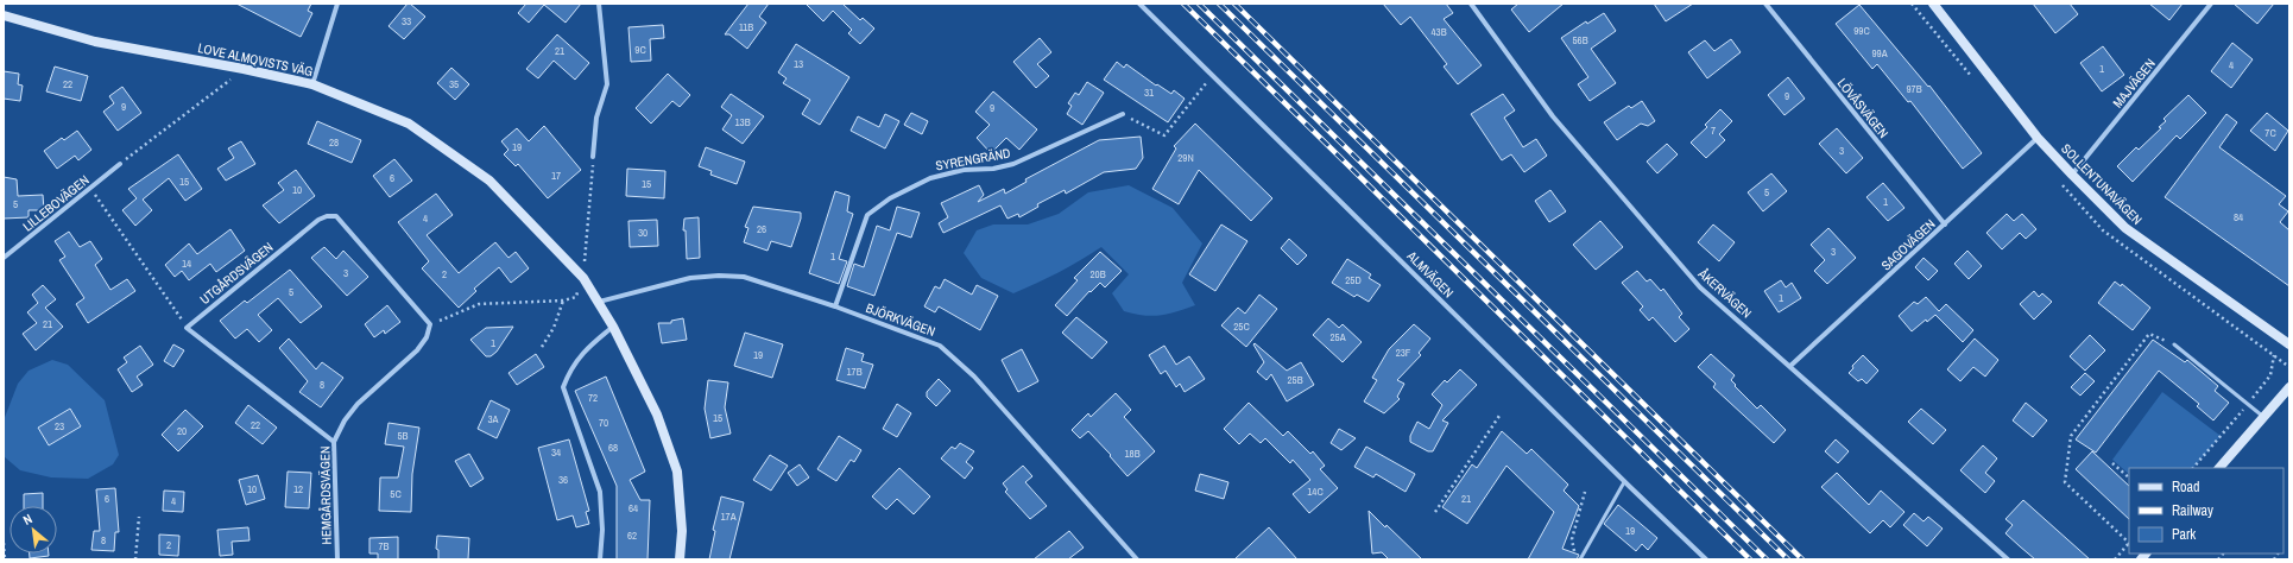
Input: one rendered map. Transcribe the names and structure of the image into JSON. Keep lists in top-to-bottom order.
{
  "streets": {
    "street": [
      "LOVE ALMQVISTS VÄG",
      "MAJVÄGEN",
      "LÖVÅSVÄGEN",
      "SYRENGRÄND",
      "SOLLENTUNAVÄGEN",
      "LILLEBOVÄGEN",
      "SAGOVÄGEN",
      "UTGÅRDSVÄGEN",
      "ALMVÄGEN",
      "ÅKERVÄGEN",
      "BJÖRKVÄGEN",
      "HEMGÅRDSVÄGEN"
    ]
  },
  "crossings": [
    ["LOVE ALMQVISTS VÄG", "BJÖRKVÄGEN"],
    ["MAJVÄGEN", "SOLLENTUNAVÄGEN"],
    ["LÖVÅSVÄGEN", "SAGOVÄGEN"],
    ["SYRENGRÄND", "BJÖRKVÄGEN"],
    ["SOLLENTUNAVÄGEN", "SAGOVÄGEN"],
    ["SAGOVÄGEN", "ÅKERVÄGEN"],
    ["UTGÅRDSVÄGEN", "HEMGÅRDSVÄGEN"]
  ],
  "house_numbers": [
    "33",
    "11B",
    "99C",
    "43B",
    "56B",
    "9C",
    "21",
    "99A",
    "13",
    "4",
    "1",
    "22",
    "35",
    "97B",
    "31",
    "9",
    "9",
    "9",
    "13B",
    "7",
    "7C",
    "28",
    "19",
    "3",
    "29N",
    "17",
    "6",
    "15",
    "15",
    "10",
    "5",
    "1",
    "5",
    "84",
    "4",
    "26",
    "30",
    "3",
    "1",
    "14",
    "3",
    "2",
    "20B",
    "25D",
    "5",
    "1",
    "21",
    "25C",
    "25A",
    "1",
    "23F",
    "19",
    "17B",
    "25B",
    "8",
    "72",
    "15",
    "3A",
    "70",
    "22",
    "23",
    "20",
    "5B",
    "68",
    "34",
    "18B",
    "36",
    "10",
    "12",
    "14C",
    "5C",
    "6",
    "21",
    "4",
    "64",
    "17A",
    "19",
    "62",
    "8",
    "2",
    "7B"
  ],
  "legend": ["Road", "Railway", "Park"],
  "north": "top left"
}
